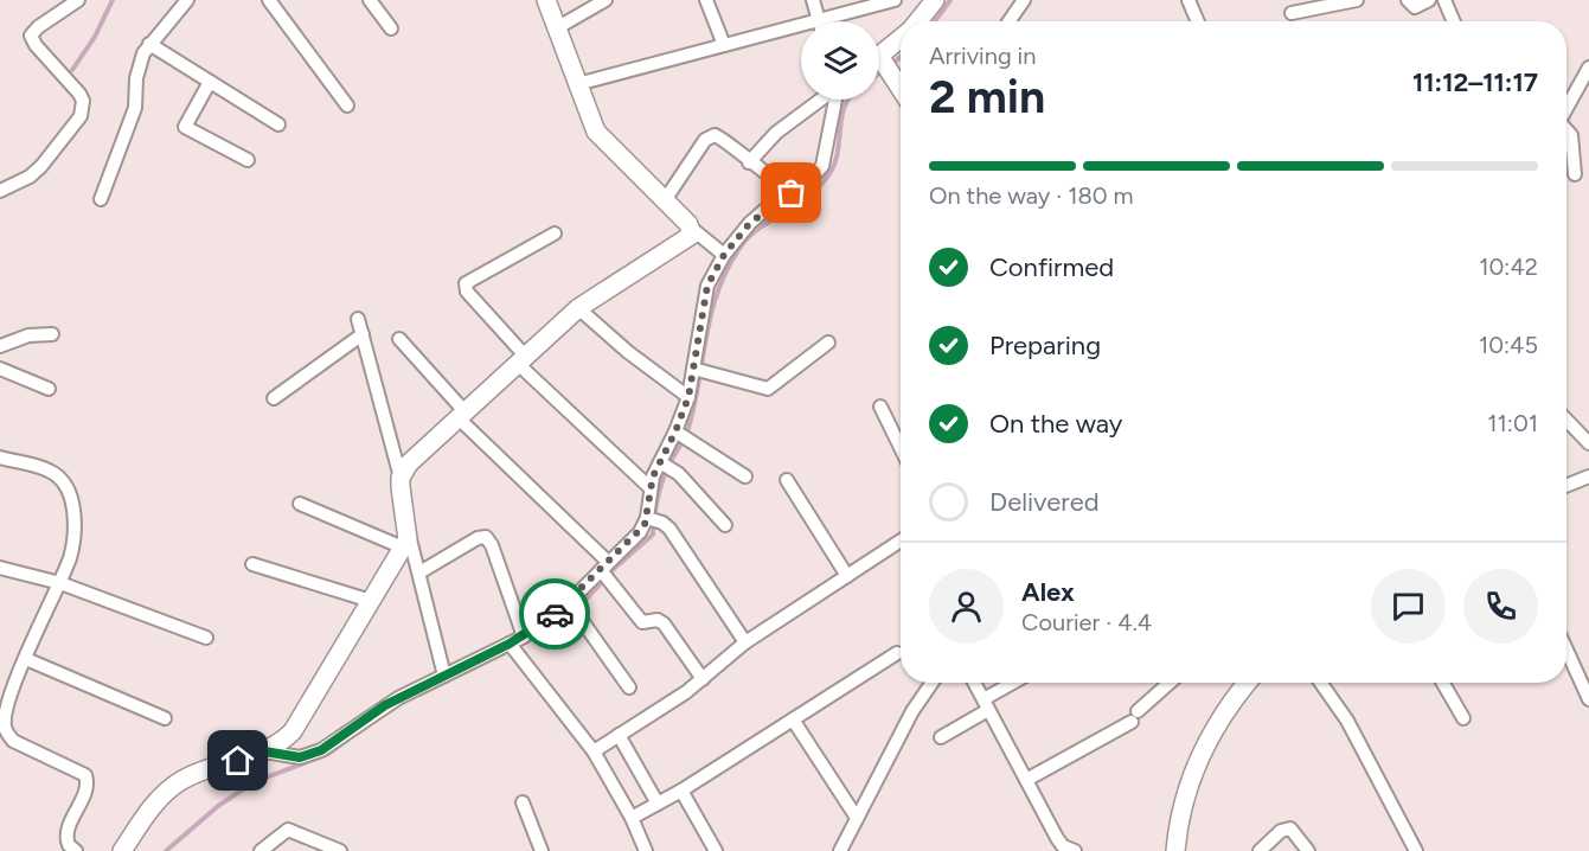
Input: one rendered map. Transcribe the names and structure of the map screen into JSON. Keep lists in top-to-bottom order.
{
  "page": {
    "heading": ["2 min", "Arriving in", "11:12–11:17"],
    "panel": ["Alex", "Courier · 4.4"],
    "bar": "On the way · 180 m",
    "list": [
      ["Confirmed", "10:42"],
      ["Preparing", "10:45"],
      ["On the way", "11:01"],
      "Delivered"
    ]
  }
}
